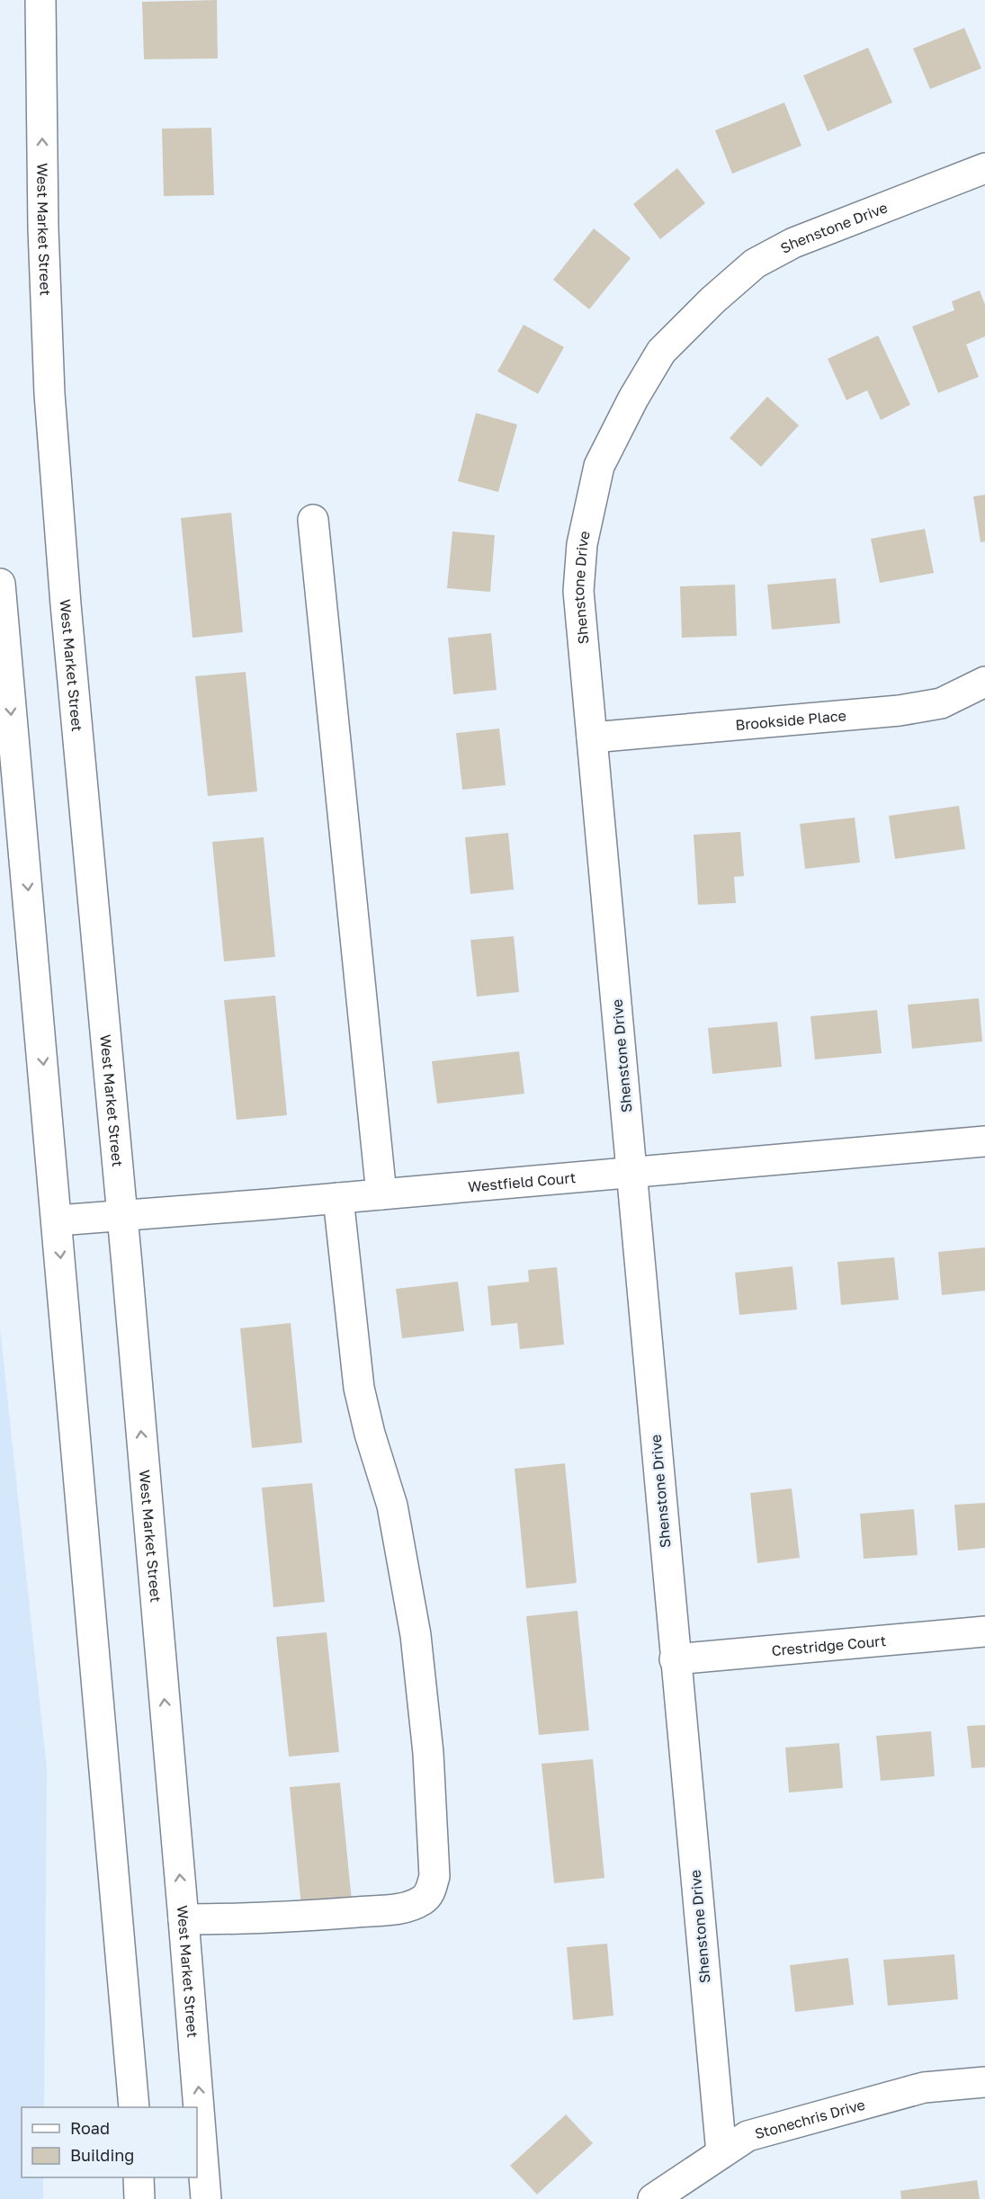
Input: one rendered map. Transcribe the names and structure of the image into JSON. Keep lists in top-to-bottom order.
{
  "streets": {
    "street": [
      "West Market Street",
      "Shenstone Drive",
      "Brookside Place",
      "Westfield Court",
      "Crestridge Court",
      "Stonechris Drive"
    ]
  },
  "crossings": [
    ["West Market Street", "Westfield Court"],
    ["Shenstone Drive", "Brookside Place"],
    ["Shenstone Drive", "Westfield Court"],
    ["Shenstone Drive", "Crestridge Court"],
    ["Shenstone Drive", "Stonechris Drive"]
  ],
  "legend": ["Road", "Building"]
}
